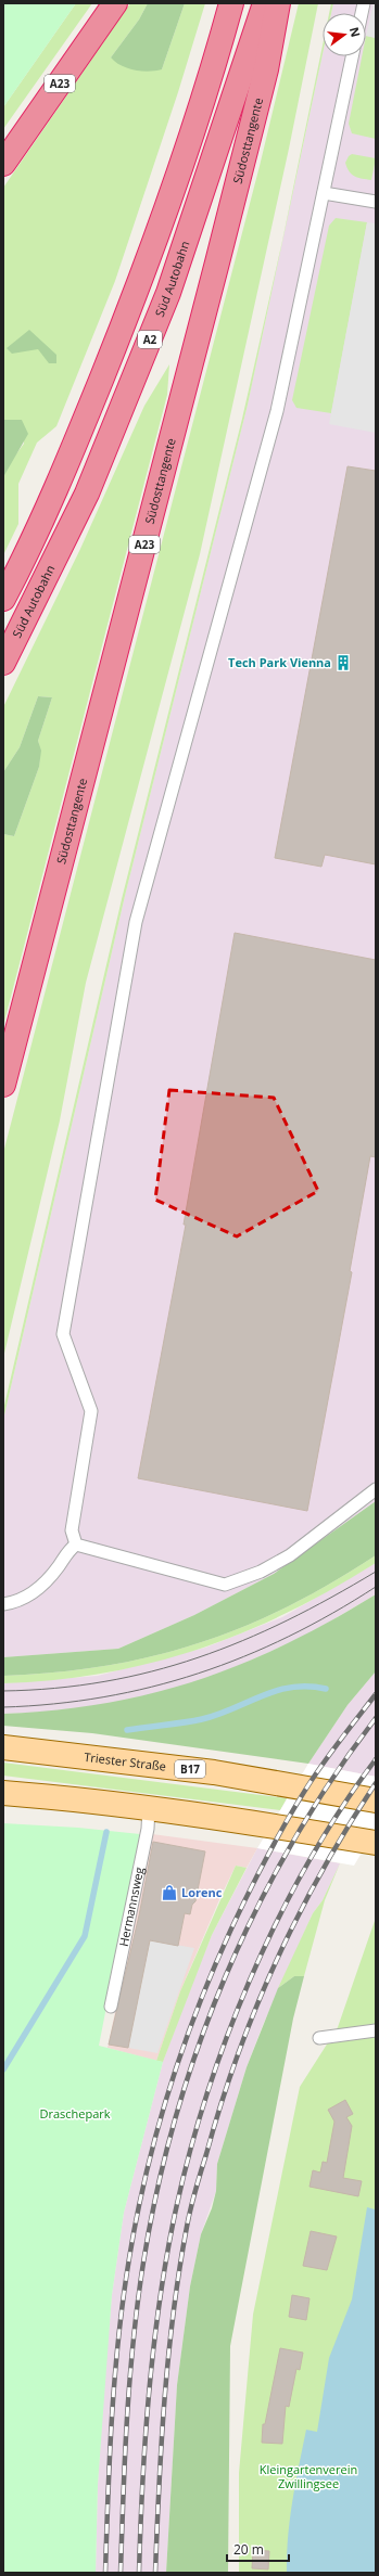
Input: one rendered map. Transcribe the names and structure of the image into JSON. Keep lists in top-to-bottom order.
{
  "streets": {
    "highway": [
      "A23",
      "Südosttangente",
      "Süd Autobahn",
      "A2"
    ],
    "main road": ["Triester Straße", "B17"],
    "lane": ["Hermannsweg"]
  },
  "parks": ["Draschepark", "Kleingartenverein Zwillingsee"],
  "places": {
    "building": ["Tech Park Vienna"],
    "shop": ["Lorenc"]
  },
  "scale_bar": "20 m",
  "north": "right"
}
